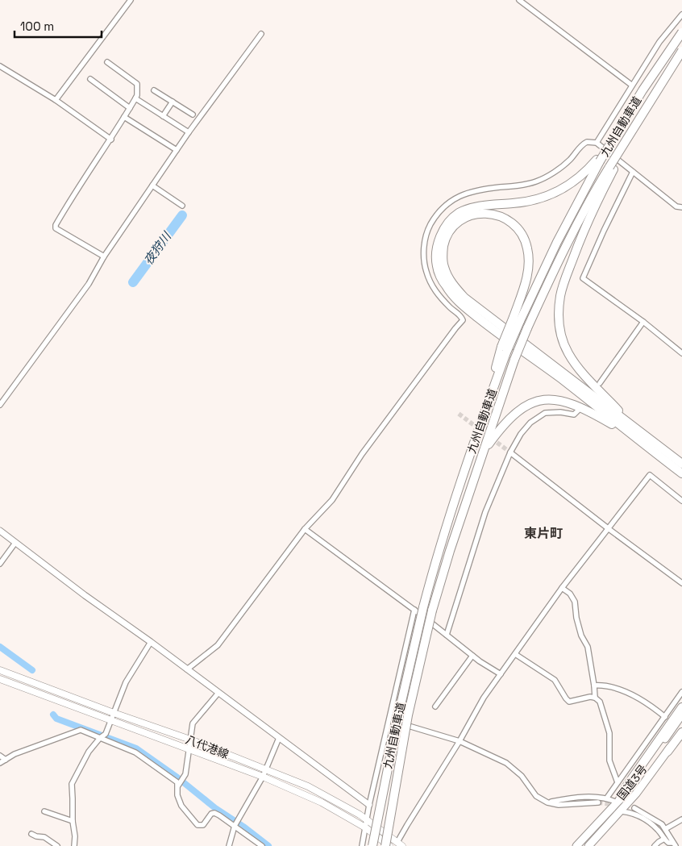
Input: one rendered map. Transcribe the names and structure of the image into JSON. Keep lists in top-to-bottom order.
{
  "streets": {
    "highway": ["九州自動車道", "国道3号"],
    "main road": ["八代港線"]
  },
  "districts": ["東片町"],
  "water": ["夜狩川"],
  "scale_bar": "100 m"
}
